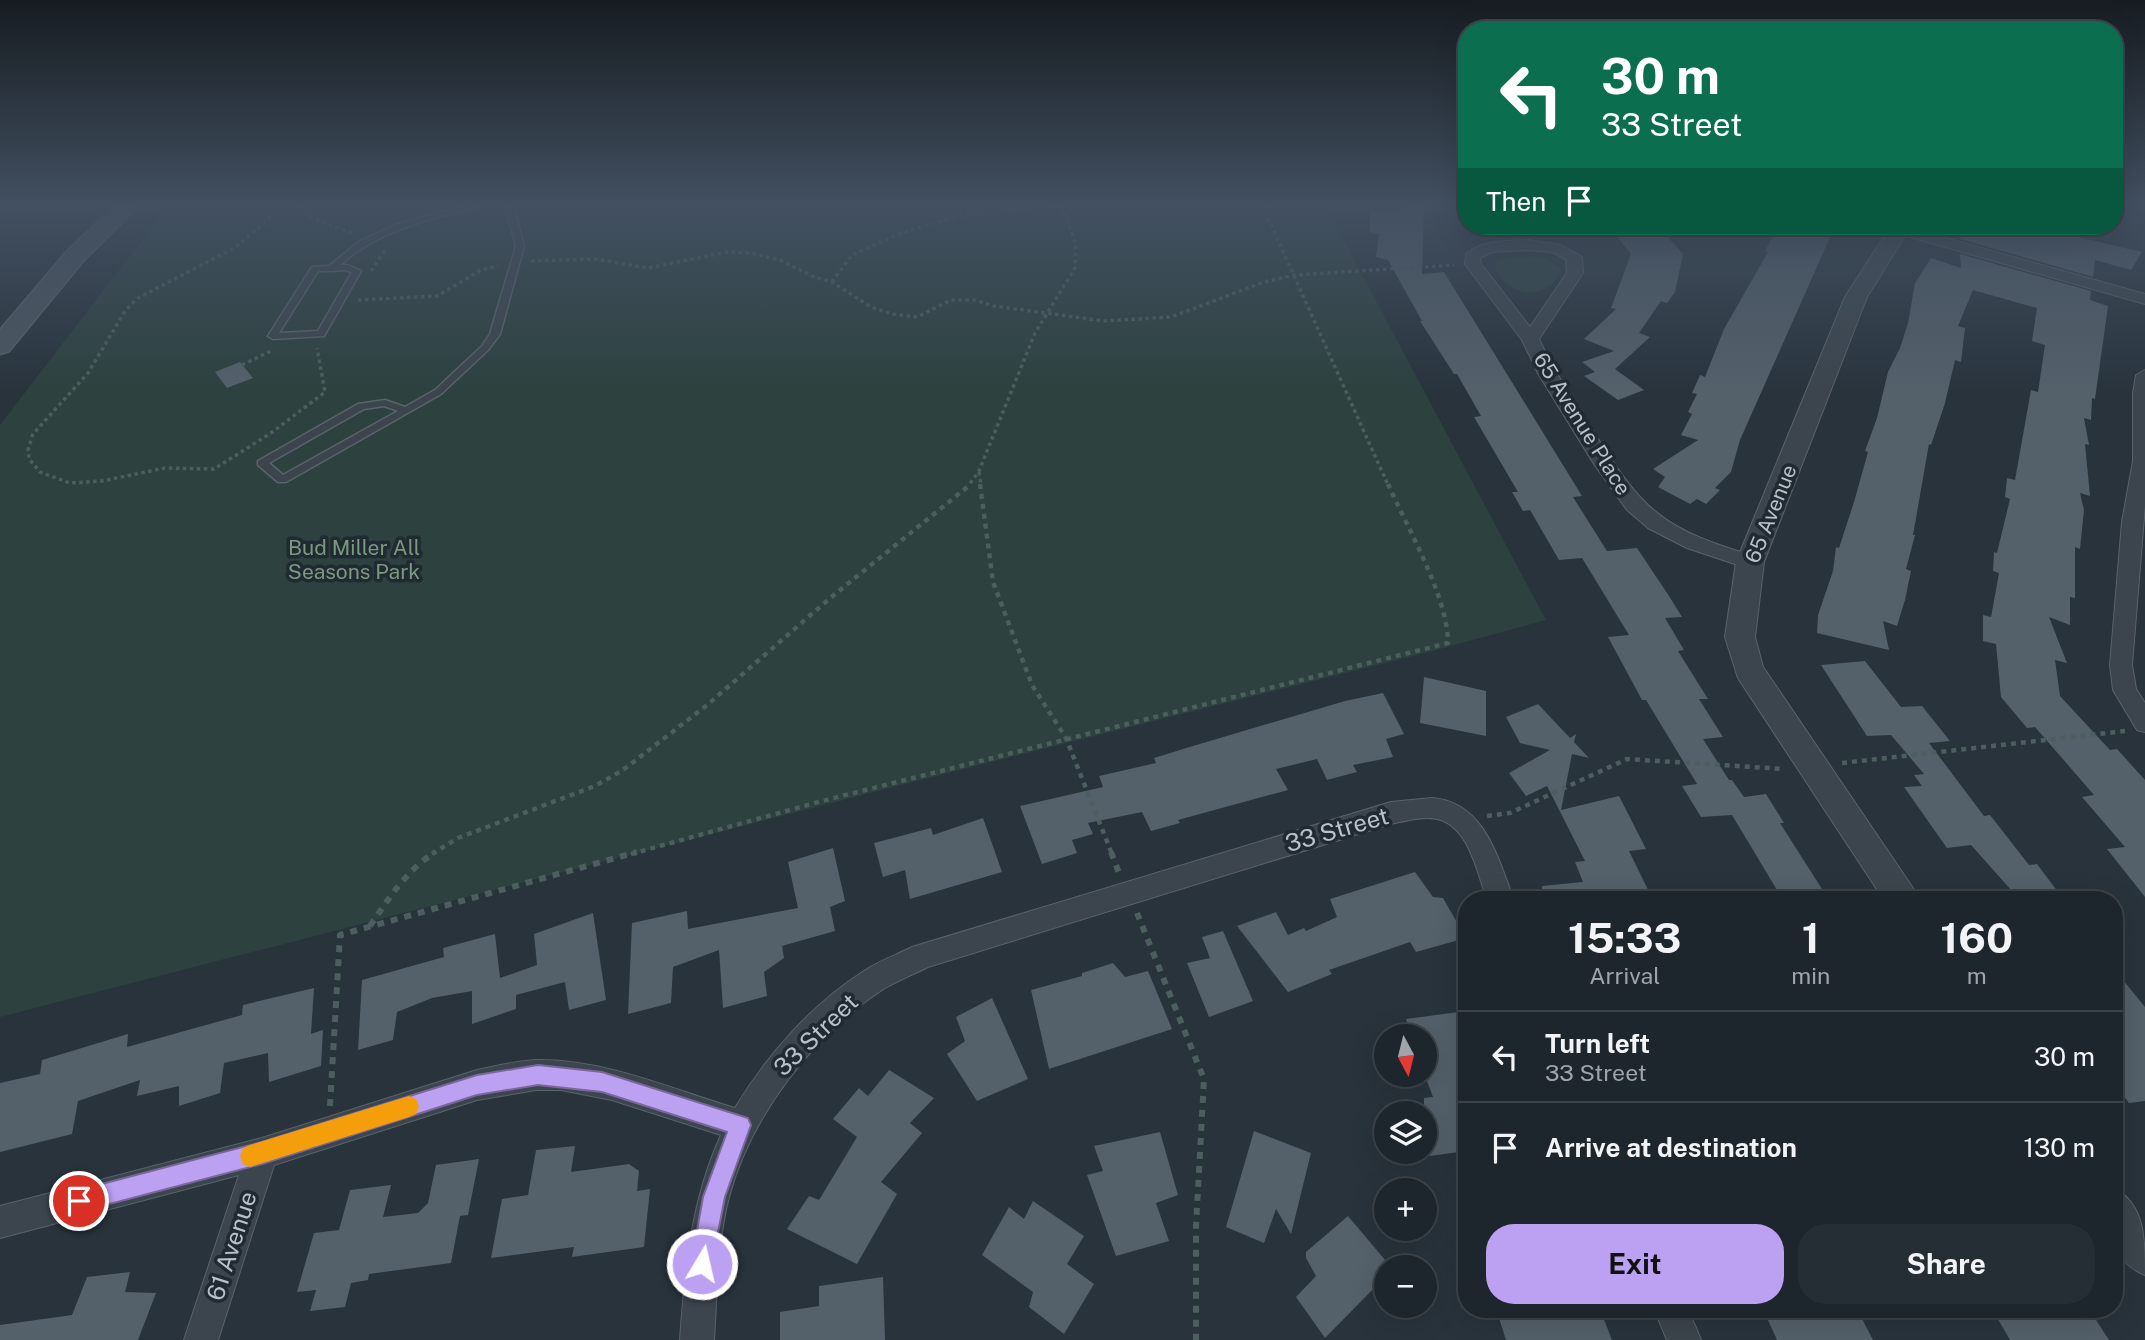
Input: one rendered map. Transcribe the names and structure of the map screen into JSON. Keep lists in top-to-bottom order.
{
  "streets": {
    "street": [
      "65 Avenue Place",
      "65 Avenue",
      "33 Street",
      "61 Avenue"
    ]
  },
  "crossings": [
    ["65 Avenue Place", "65 Avenue"]
  ],
  "parks": ["Bud Miller All Seasons Park"],
  "north": "bottom",
  "page": {
    "turn": ["30 m", "33 Street"],
    "then": "Then",
    "eta": [
      "15:33",
      "Arrival",
      "1",
      "min",
      "160",
      "m"
    ],
    "list": [
      {
        "name": "Turn left",
        "note": "33 Street",
        "value": "30 m"
      },
      {
        "name": "Arrive at destination",
        "value": "130 m"
      }
    ],
    "map_buttons": ["+", "−"],
    "buttons": ["Exit", "Share"]
  }
}
